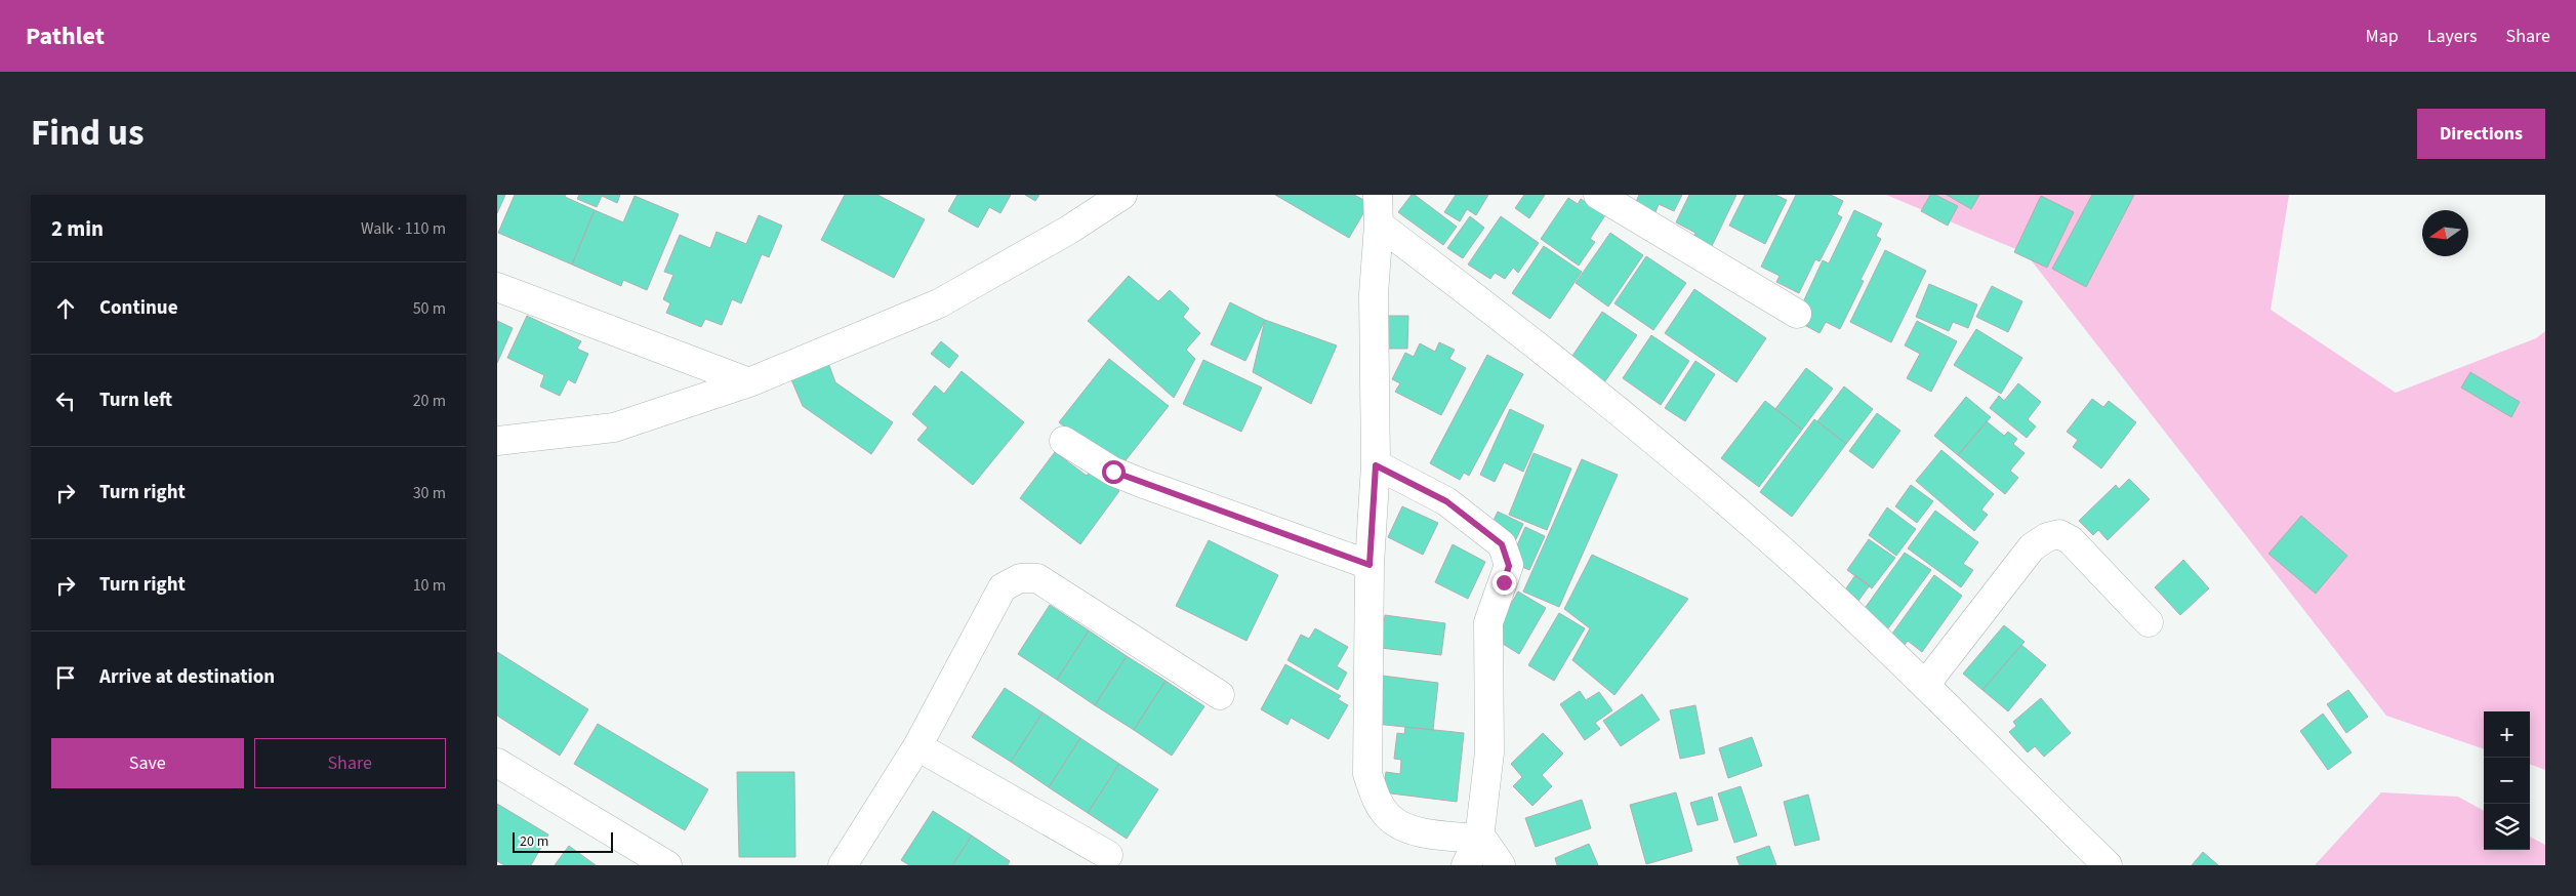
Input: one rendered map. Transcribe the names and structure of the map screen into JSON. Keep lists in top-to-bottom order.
{
  "scale_bar": "20 m",
  "north": "left",
  "page": {
    "header": "Pathlet",
    "nav": ["Map", "Layers", "Share"],
    "title": "Find us",
    "buttons": [
      "Directions",
      ["Save", "Share"]
    ],
    "heading": ["2 min", "Walk · 110 m"],
    "list": [
      ["Continue", "50 m"],
      ["Turn left", "20 m"],
      ["Turn right", "30 m"],
      ["Turn right", "10 m"],
      "Arrive at destination"
    ],
    "map_buttons": ["+", "−"],
    "scale": "20 m"
  }
}
